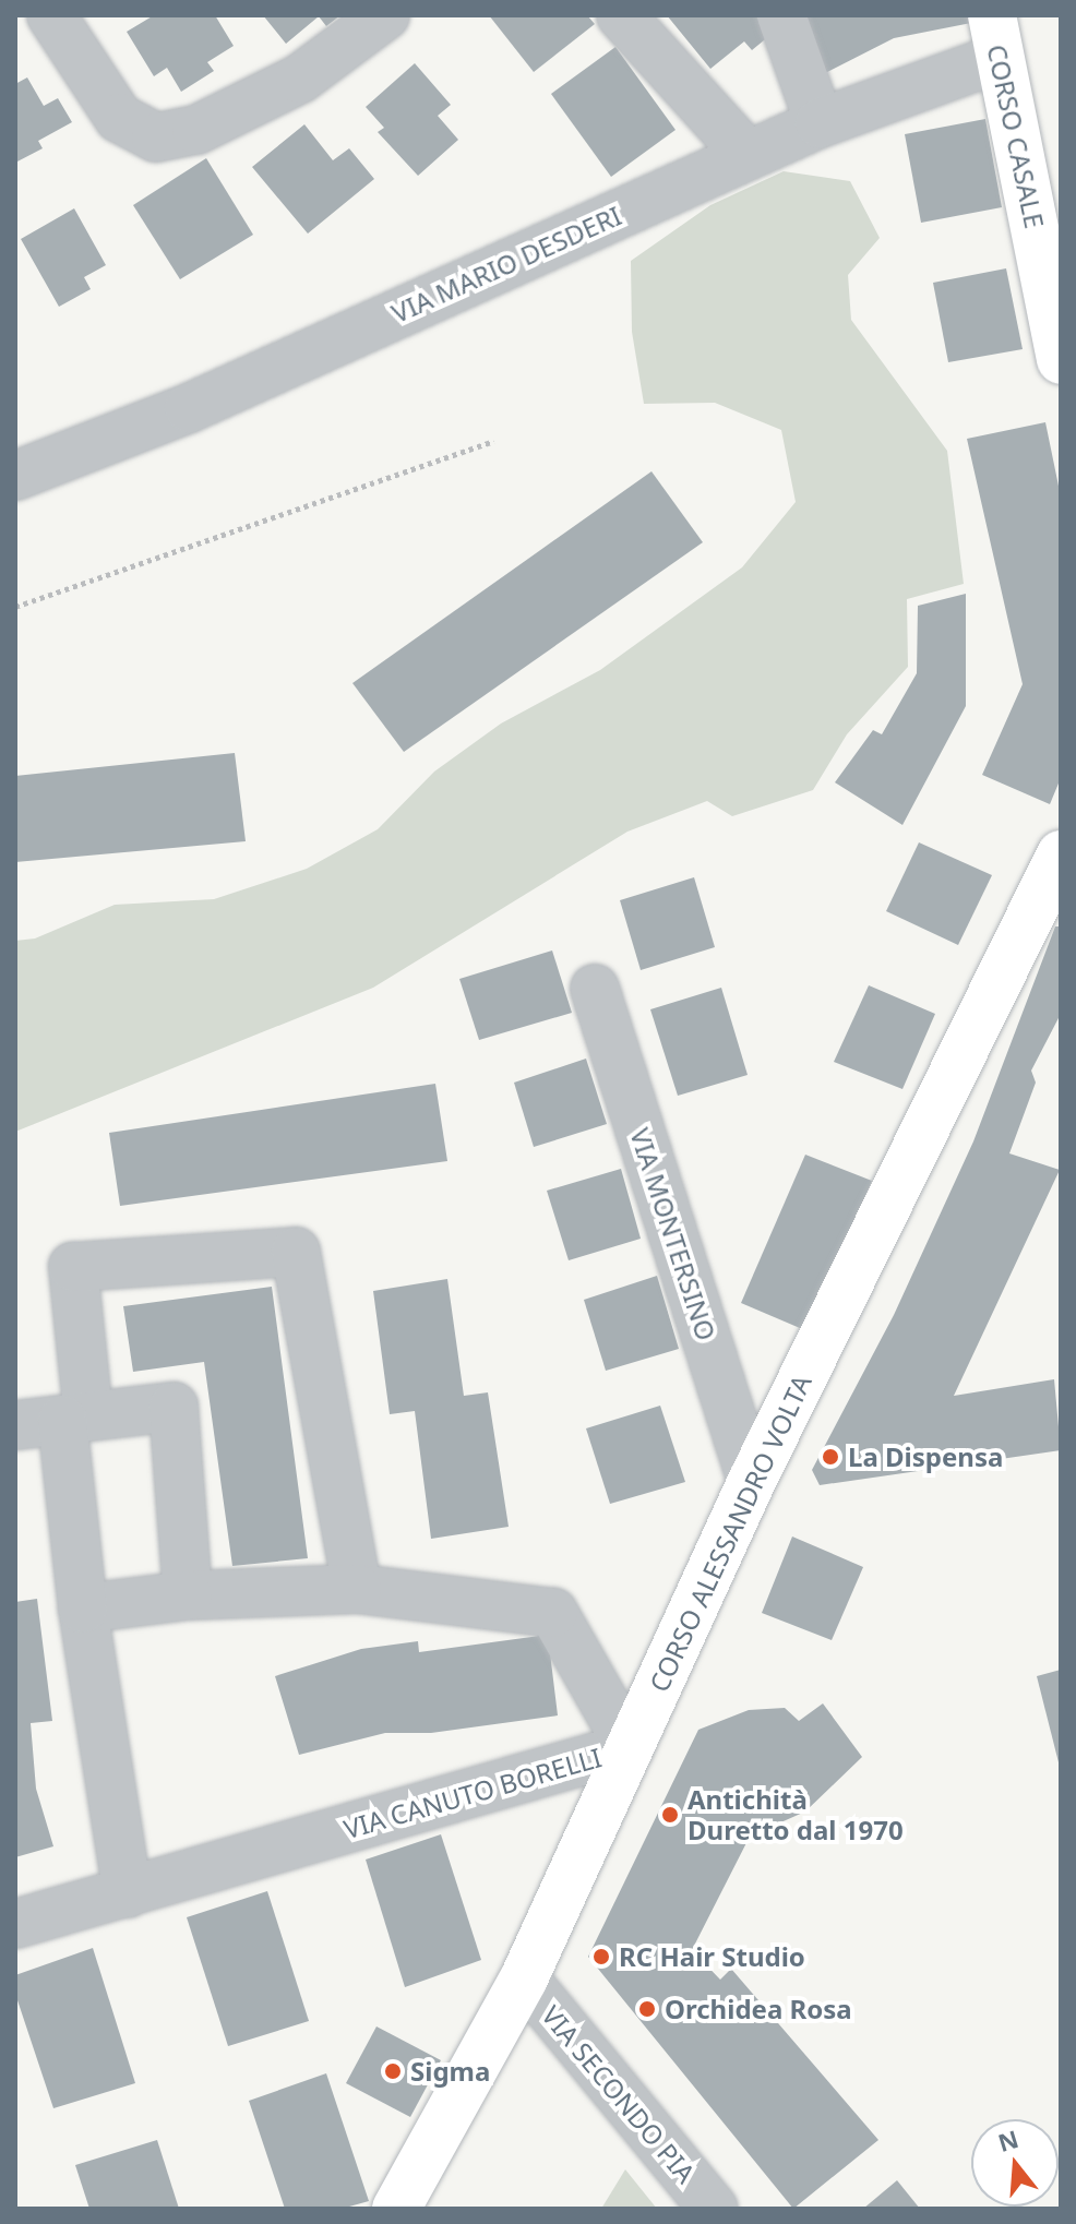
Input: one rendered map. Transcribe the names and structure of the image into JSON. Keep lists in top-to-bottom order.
{
  "streets": {
    "street": [
      "CORSO CASALE",
      "VIA MARIO DESDERI",
      "VIA MONTERSINO",
      "CORSO ALESSANDRO VOLTA",
      "VIA CANUTO BORELLI",
      "VIA SECONDO PIA"
    ]
  },
  "crossings": [
    ["CORSO CASALE", "VIA MARIO DESDERI"],
    ["VIA MONTERSINO", "CORSO ALESSANDRO VOLTA"],
    ["CORSO ALESSANDRO VOLTA", "VIA CANUTO BORELLI"],
    ["CORSO ALESSANDRO VOLTA", "VIA SECONDO PIA"]
  ],
  "places": [
    "La Dispensa",
    "Antichità Duretto dal 1970",
    "RC Hair Studio",
    "Orchidea Rosa",
    "Sigma"
  ],
  "north": "top"
}
